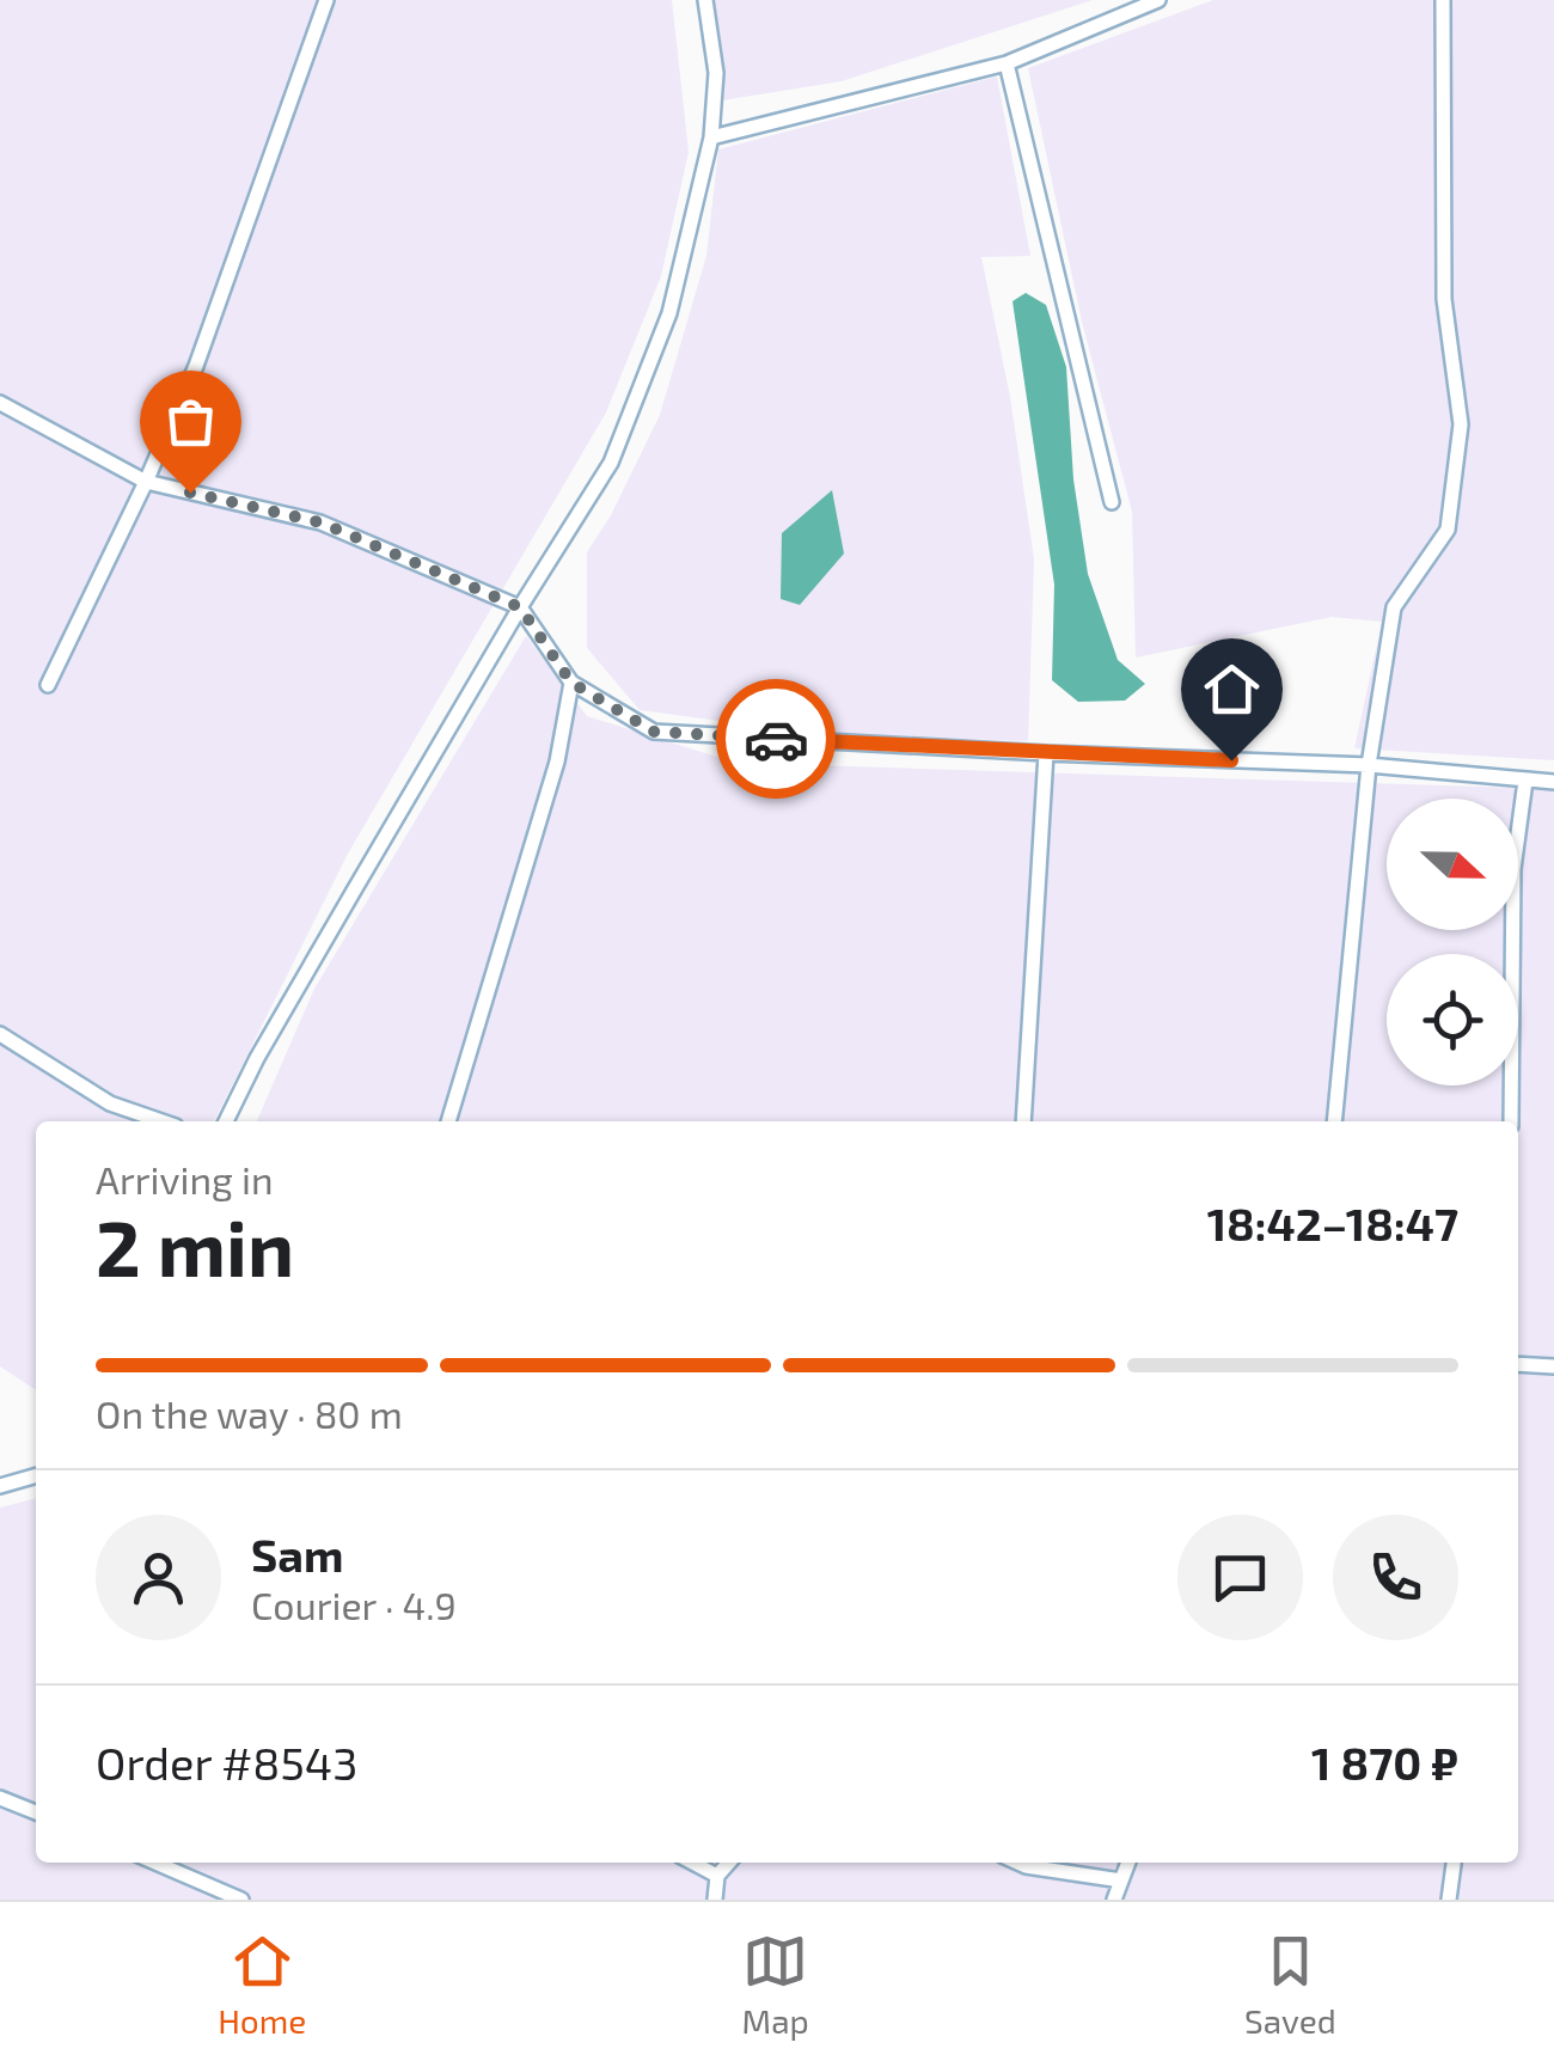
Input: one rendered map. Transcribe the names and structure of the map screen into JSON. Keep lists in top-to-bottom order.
{
  "north": "right",
  "page": {
    "heading": ["2 min", "Arriving in", "18:42–18:47"],
    "panel": [
      "Sam",
      "Courier · 4.9",
      "Order #8543",
      "1 870 ₽"
    ],
    "bar": "On the way · 80 m",
    "tabs": ["Home", "Map", "Saved"]
  }
}
